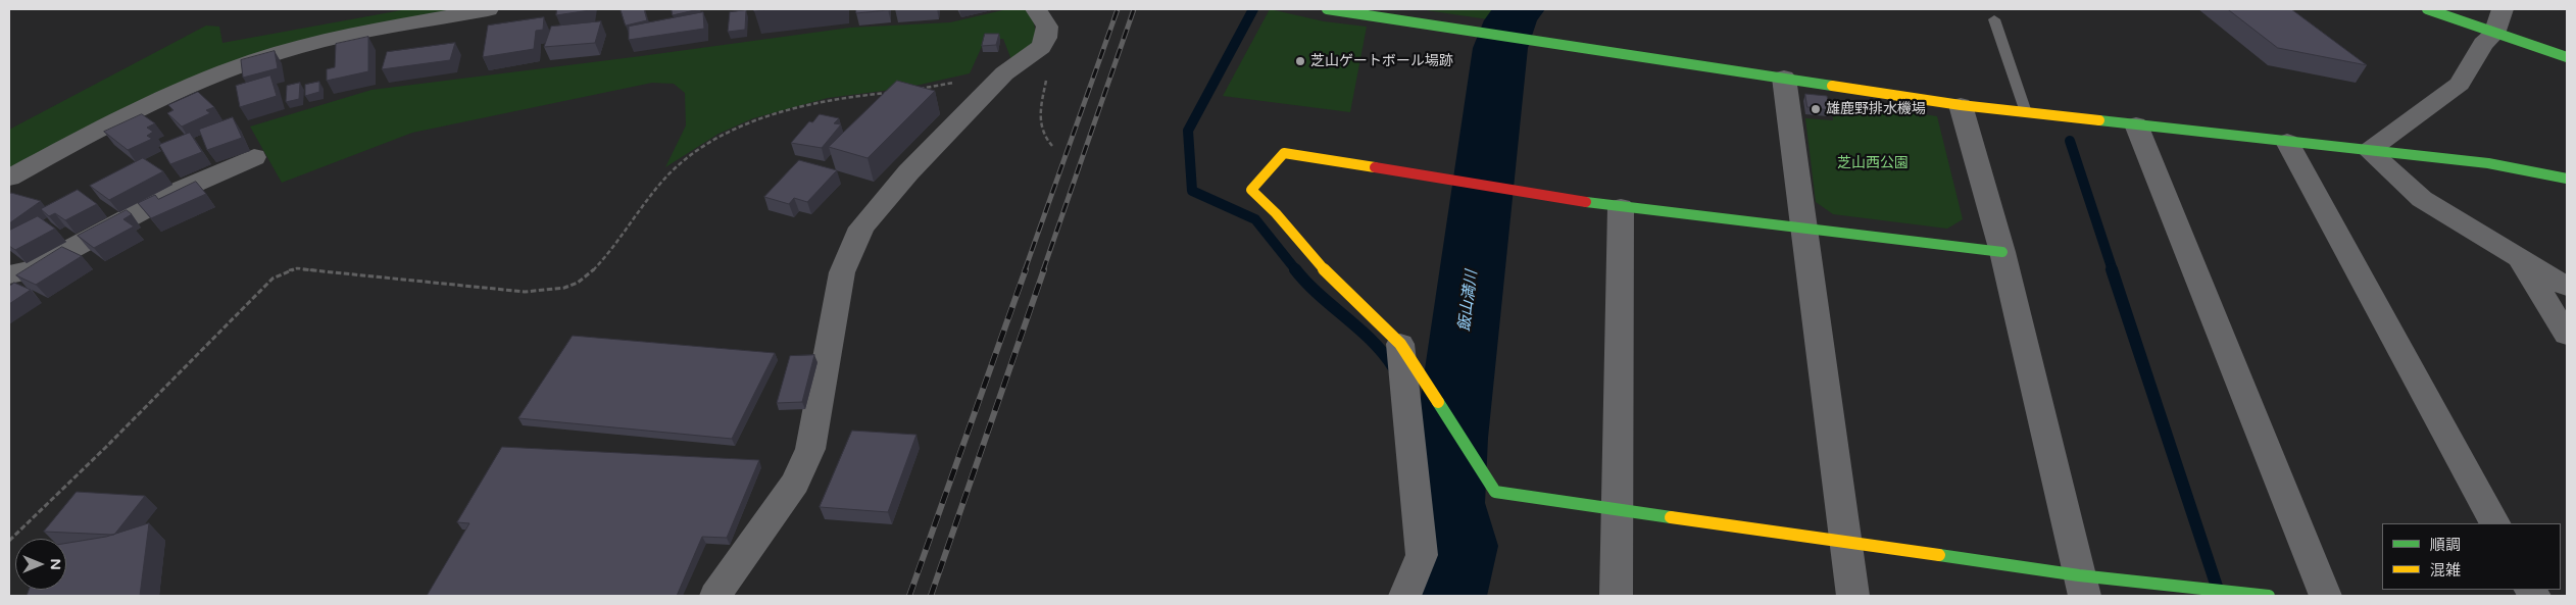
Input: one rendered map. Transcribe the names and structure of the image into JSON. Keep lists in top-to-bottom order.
{
  "water": ["飯山満川"],
  "parks": ["芝山西公園"],
  "places": ["芝山ゲートボール場跡", "雄鹿野排水機場"],
  "legend": ["順調", "混雑"],
  "north": "right"
}
